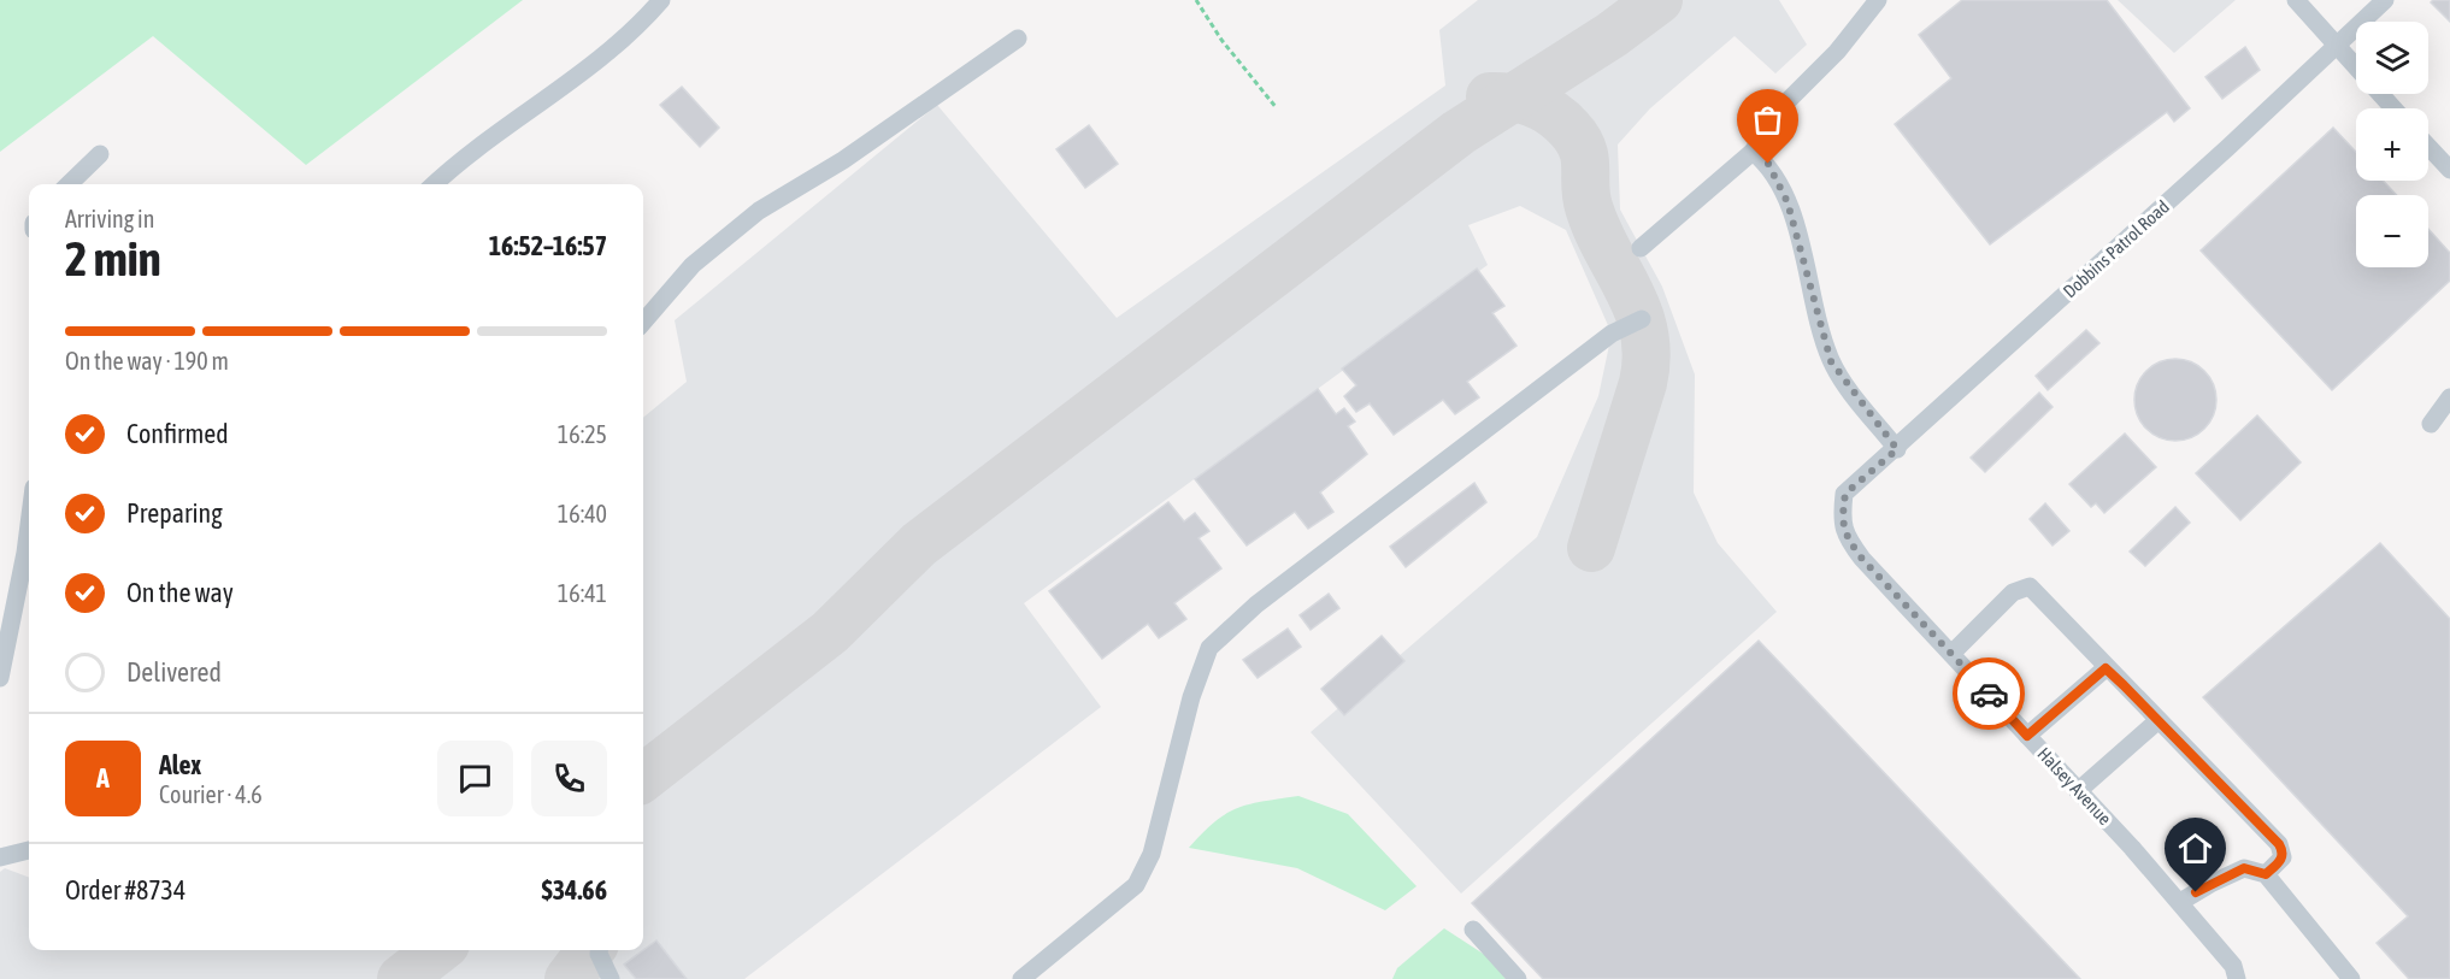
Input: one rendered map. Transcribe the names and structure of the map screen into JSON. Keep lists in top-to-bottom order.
{
  "streets": {
    "street": ["Dobbins Patrol Road", "Halsey Avenue"]
  },
  "crossings": [
    ["Dobbins Patrol Road", "Halsey Avenue"]
  ],
  "page": {
    "map_buttons": ["+", "−"],
    "heading": ["2 min", "Arriving in", "16:52–16:57"],
    "panel": [
      "Alex",
      "Courier · 4.6",
      "Order #8734",
      "$34.66"
    ],
    "bar": "On the way · 190 m",
    "list": [
      ["Confirmed", "16:25"],
      ["Preparing", "16:40"],
      ["On the way", "16:41"],
      "Delivered"
    ],
    "round": "A"
  }
}
